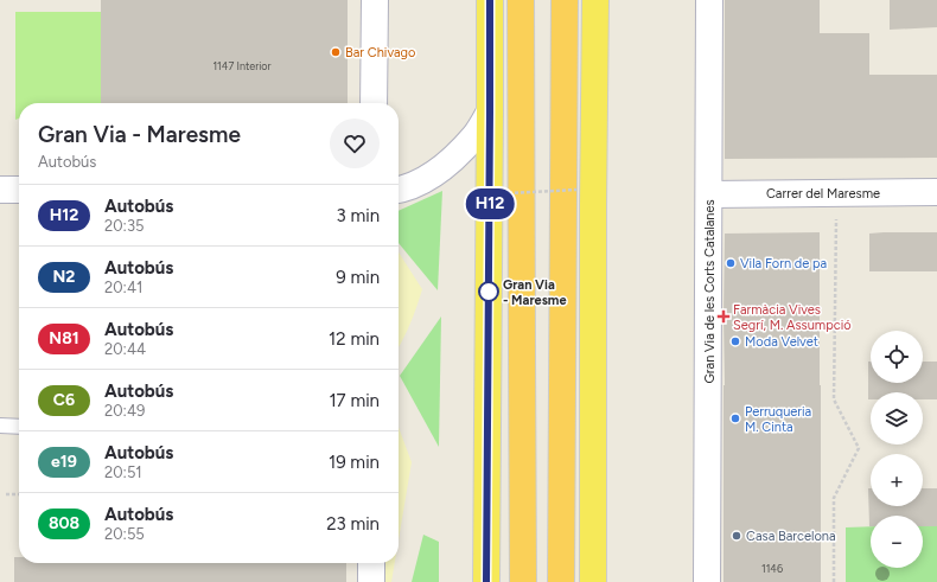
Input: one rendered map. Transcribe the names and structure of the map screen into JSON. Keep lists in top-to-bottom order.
{
  "streets": {
    "street": ["Carrer del Maresme", "Gran Via de les Corts Catalanes"]
  },
  "crossings": [
    ["Carrer del Maresme", "Gran Via de les Corts Catalanes"]
  ],
  "places": {
    "other": [
      "Bar Chivago",
      "Vila Forn de pa",
      "Gran Via - Maresme",
      "Moda Velvet",
      "Perruqueria M. Cinta",
      "Casa Barcelona"
    ],
    "health": ["Farmàcia Vives Segrí, M. Assumpció"]
  },
  "lines": ["bus line H12"],
  "house_numbers": ["1147 Interior", "1146"],
  "page": {
    "on_map": "H12",
    "heading": ["Gran Via - Maresme", "Autobús"],
    "list": [
      {
        "mark": "H12",
        "name": "Autobús",
        "note": "20:35",
        "value": "3 min"
      },
      {
        "mark": "N2",
        "name": "Autobús",
        "note": "20:41",
        "value": "9 min"
      },
      {
        "mark": "N81",
        "name": "Autobús",
        "note": "20:44",
        "value": "12 min"
      },
      {
        "mark": "C6",
        "name": "Autobús",
        "note": "20:49",
        "value": "17 min"
      },
      {
        "mark": "e19",
        "name": "Autobús",
        "note": "20:51",
        "value": "19 min"
      },
      {
        "mark": "808",
        "name": "Autobús",
        "note": "20:55",
        "value": "23 min"
      }
    ],
    "map_buttons": ["+", "−"]
  }
}
